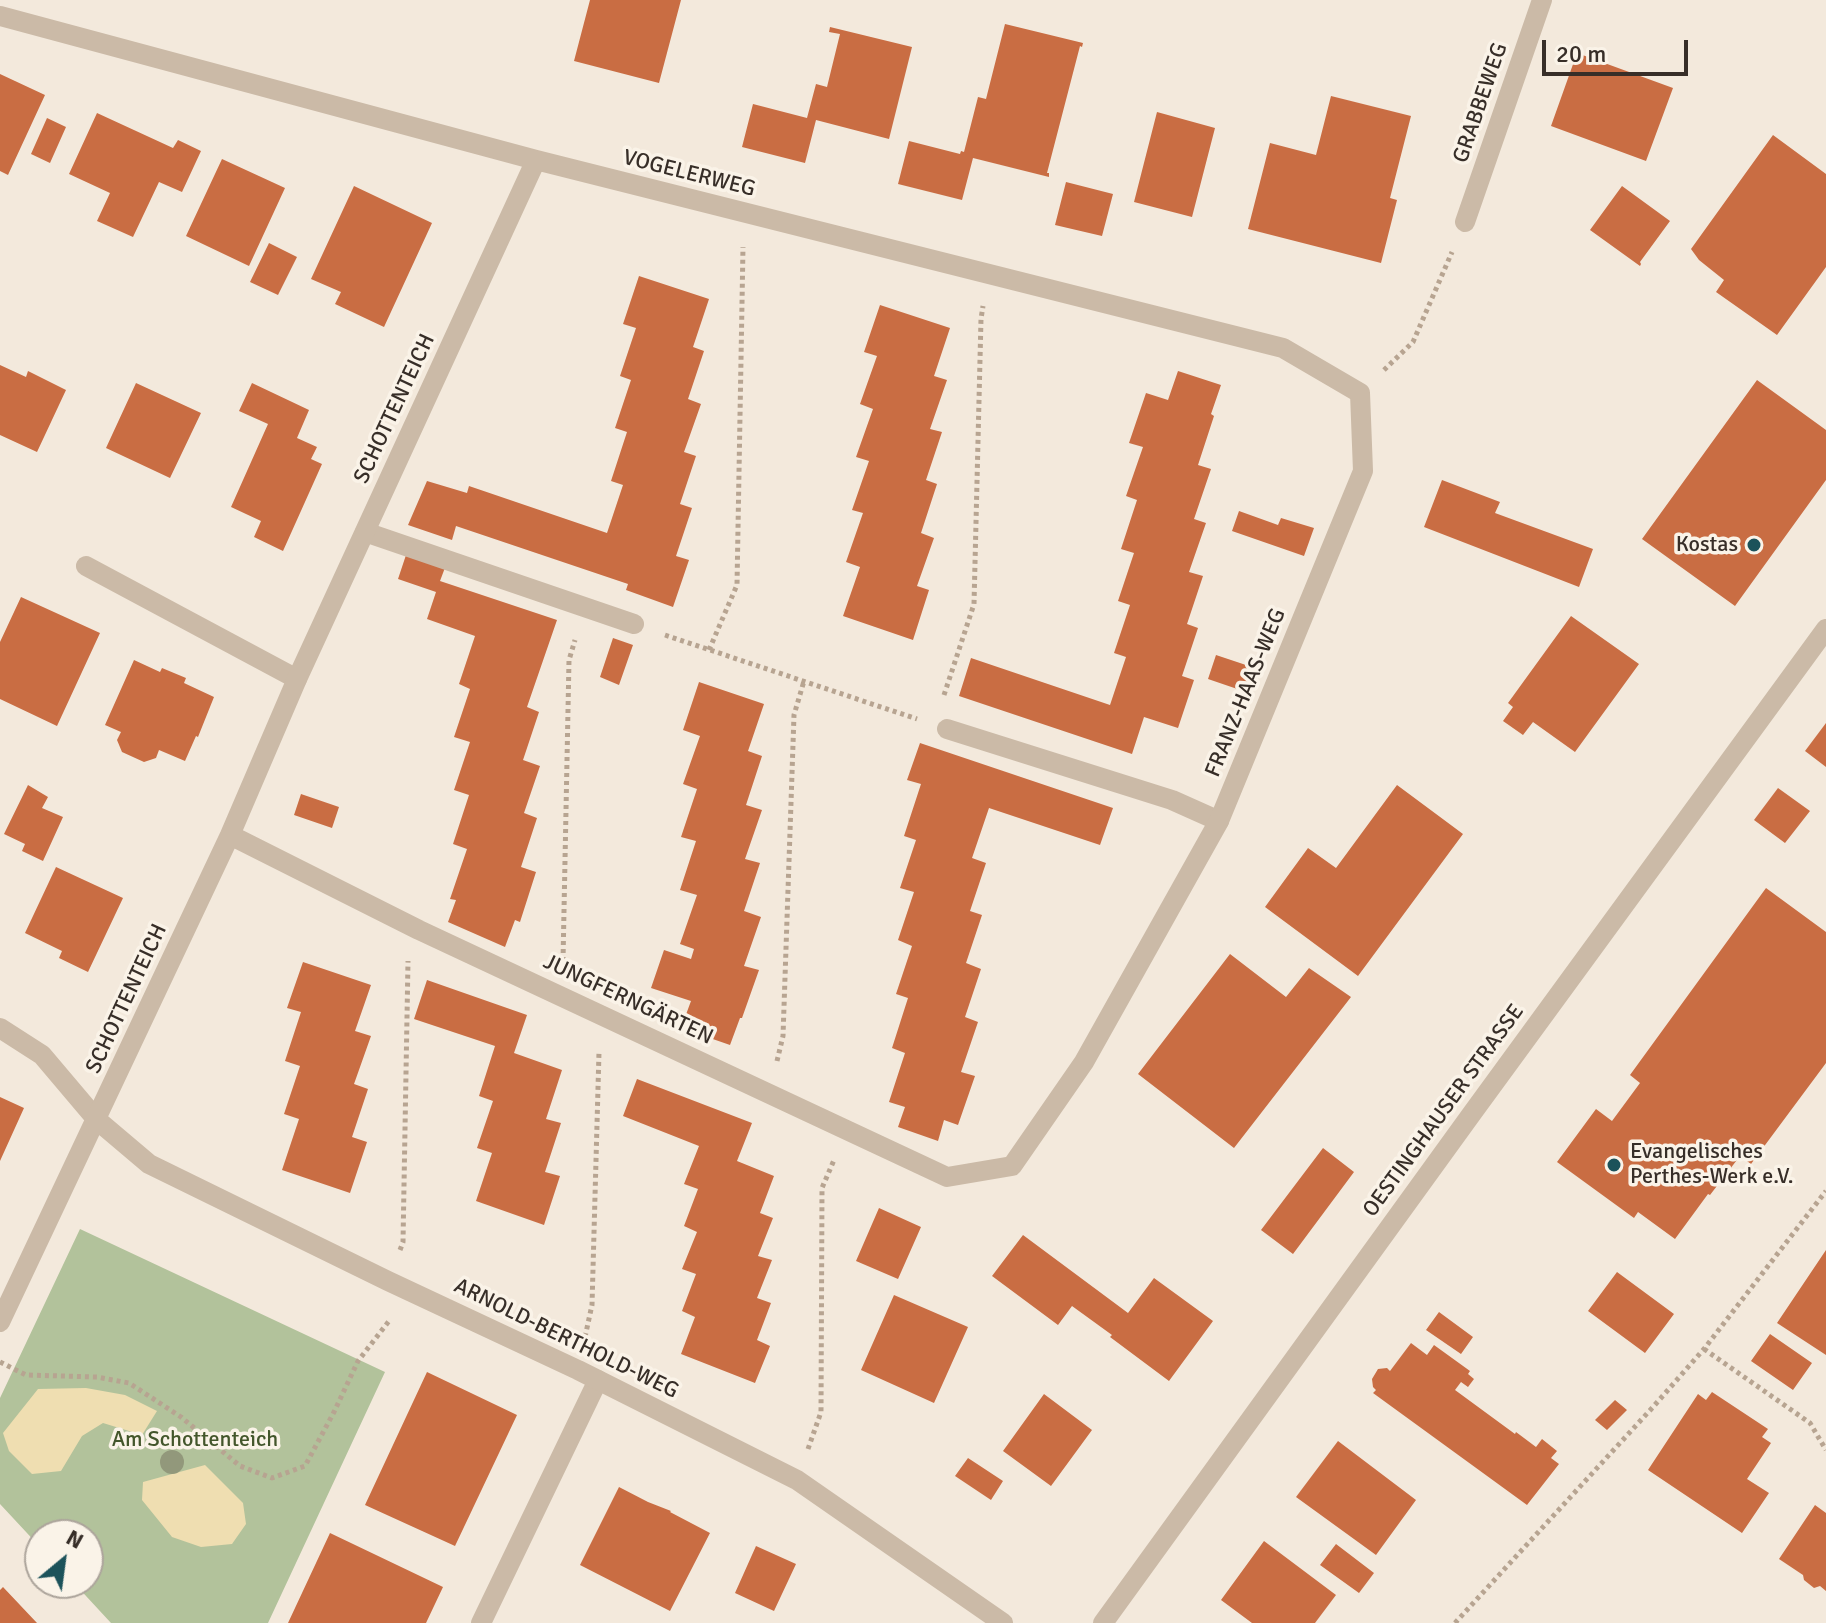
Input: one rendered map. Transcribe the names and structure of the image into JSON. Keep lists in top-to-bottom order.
{
  "streets": {
    "street": [
      "GRABBEWEG",
      "VOGELERWEG",
      "SCHOTTENTEICH",
      "FRANZ-HAAS-WEG",
      "JUNGFERNGÄRTEN",
      "OESTINGHAUSER STRASSE",
      "ARNOLD-BERTHOLD-WEG"
    ]
  },
  "crossings": [
    ["VOGELERWEG", "SCHOTTENTEICH"],
    ["VOGELERWEG", "FRANZ-HAAS-WEG"],
    ["SCHOTTENTEICH", "JUNGFERNGÄRTEN"],
    ["SCHOTTENTEICH", "ARNOLD-BERTHOLD-WEG"],
    ["FRANZ-HAAS-WEG", "JUNGFERNGÄRTEN"]
  ],
  "parks": ["Am Schottenteich"],
  "places": ["Kostas", "Evangelisches Perthes-Werk e.V."],
  "scale_bar": "20 m",
  "north": "top right"
}
